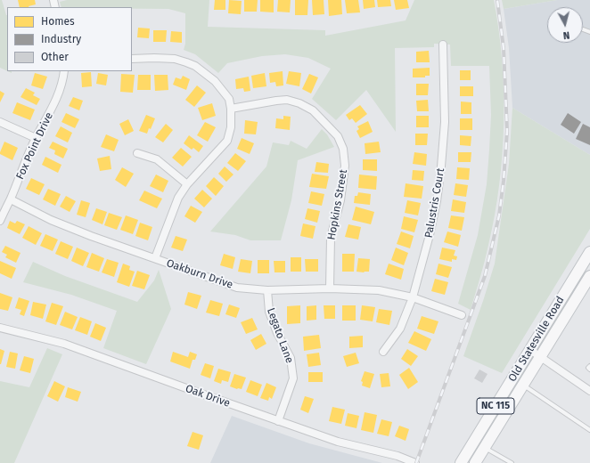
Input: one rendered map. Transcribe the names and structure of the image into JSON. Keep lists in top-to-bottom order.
{
  "streets": {
    "main road": ["Old Statesville Road", "NC 115"],
    "street": [
      "Fox Point Drive",
      "Palustris Court",
      "Hopkins Street",
      "Oakburn Drive",
      "Legato Lane",
      "Oak Drive"
    ]
  },
  "crossings": [
    ["Fox Point Drive", "Oakburn Drive"],
    ["Palustris Court", "Oakburn Drive"],
    ["Hopkins Street", "Oakburn Drive"],
    ["Oakburn Drive", "Legato Lane"],
    ["Legato Lane", "Oak Drive"]
  ],
  "legend": ["Homes", "Industry", "Other"],
  "north": "bottom"
}
